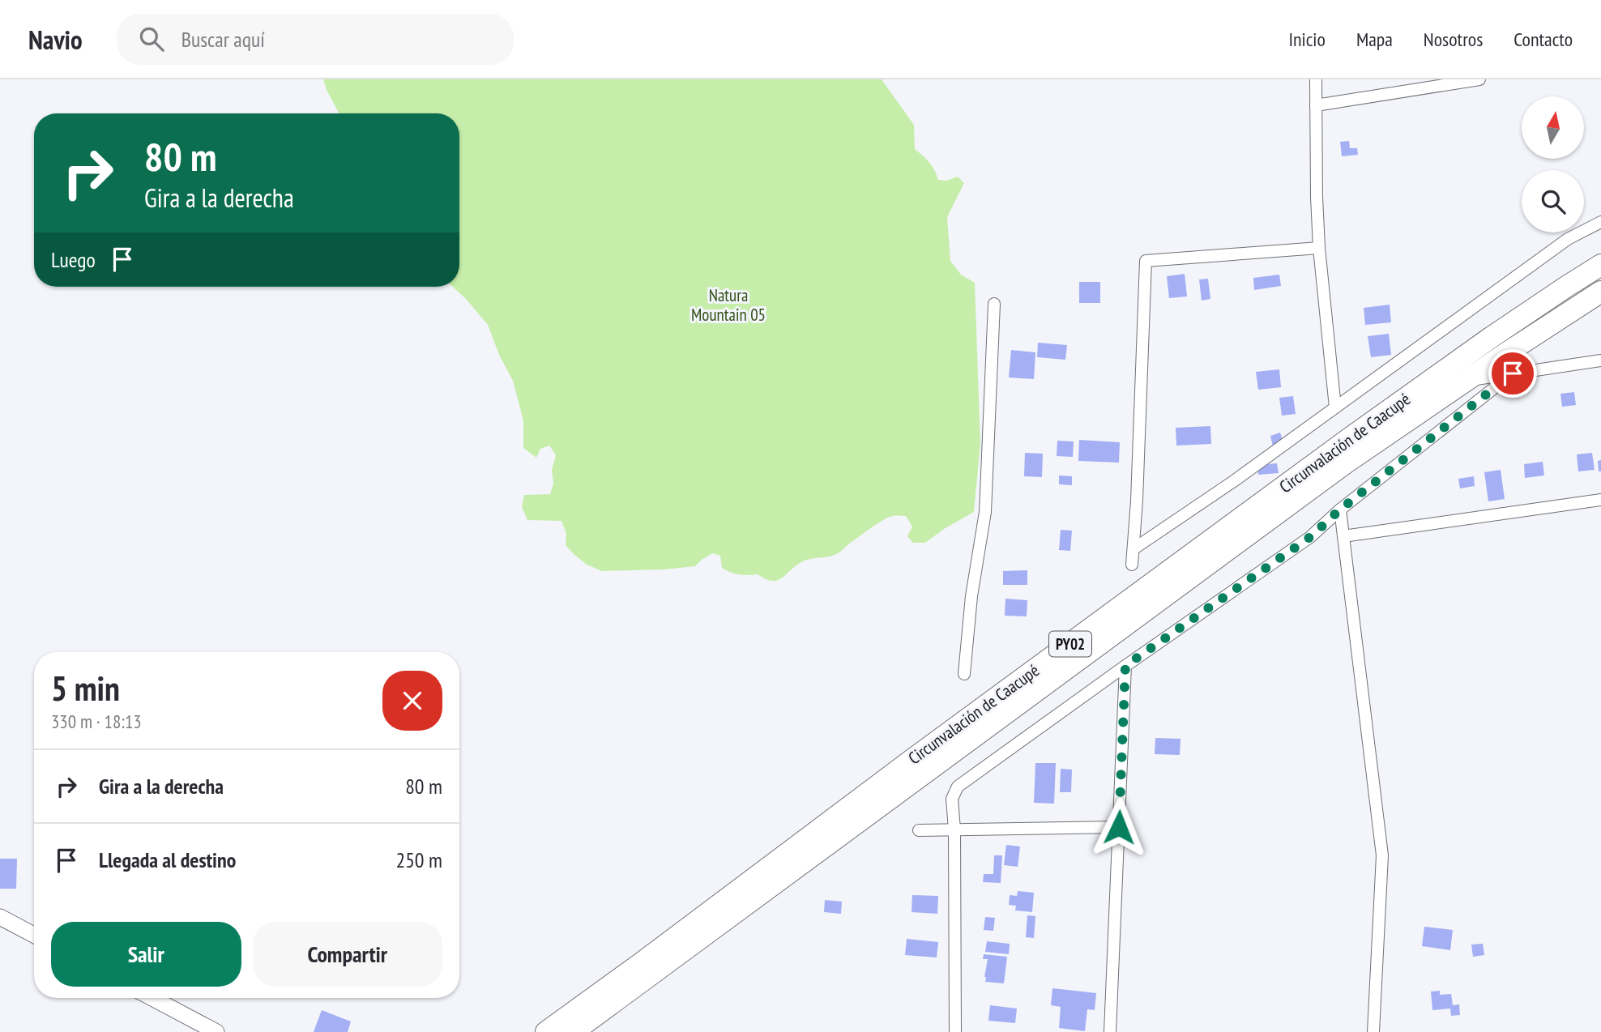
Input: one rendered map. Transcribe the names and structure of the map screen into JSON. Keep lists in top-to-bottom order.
{
  "streets": {
    "highway": ["Circunvalación de Caacupé", "PY02"]
  },
  "parks": ["Natura Mountain 05"],
  "north": "top",
  "page": {
    "header": "Navio",
    "search": "Buscar aquí",
    "nav": [
      "Inicio",
      "Mapa",
      "Nosotros",
      "Contacto"
    ],
    "turn": ["80 m", "Gira a la derecha"],
    "then": "Luego",
    "heading": ["5 min", "330 m · 18:13"],
    "list": [
      {
        "name": "Gira a la derecha",
        "value": "80 m"
      },
      {
        "name": "Llegada al destino",
        "value": "250 m"
      }
    ],
    "buttons": ["Salir", "Compartir"]
  }
}
